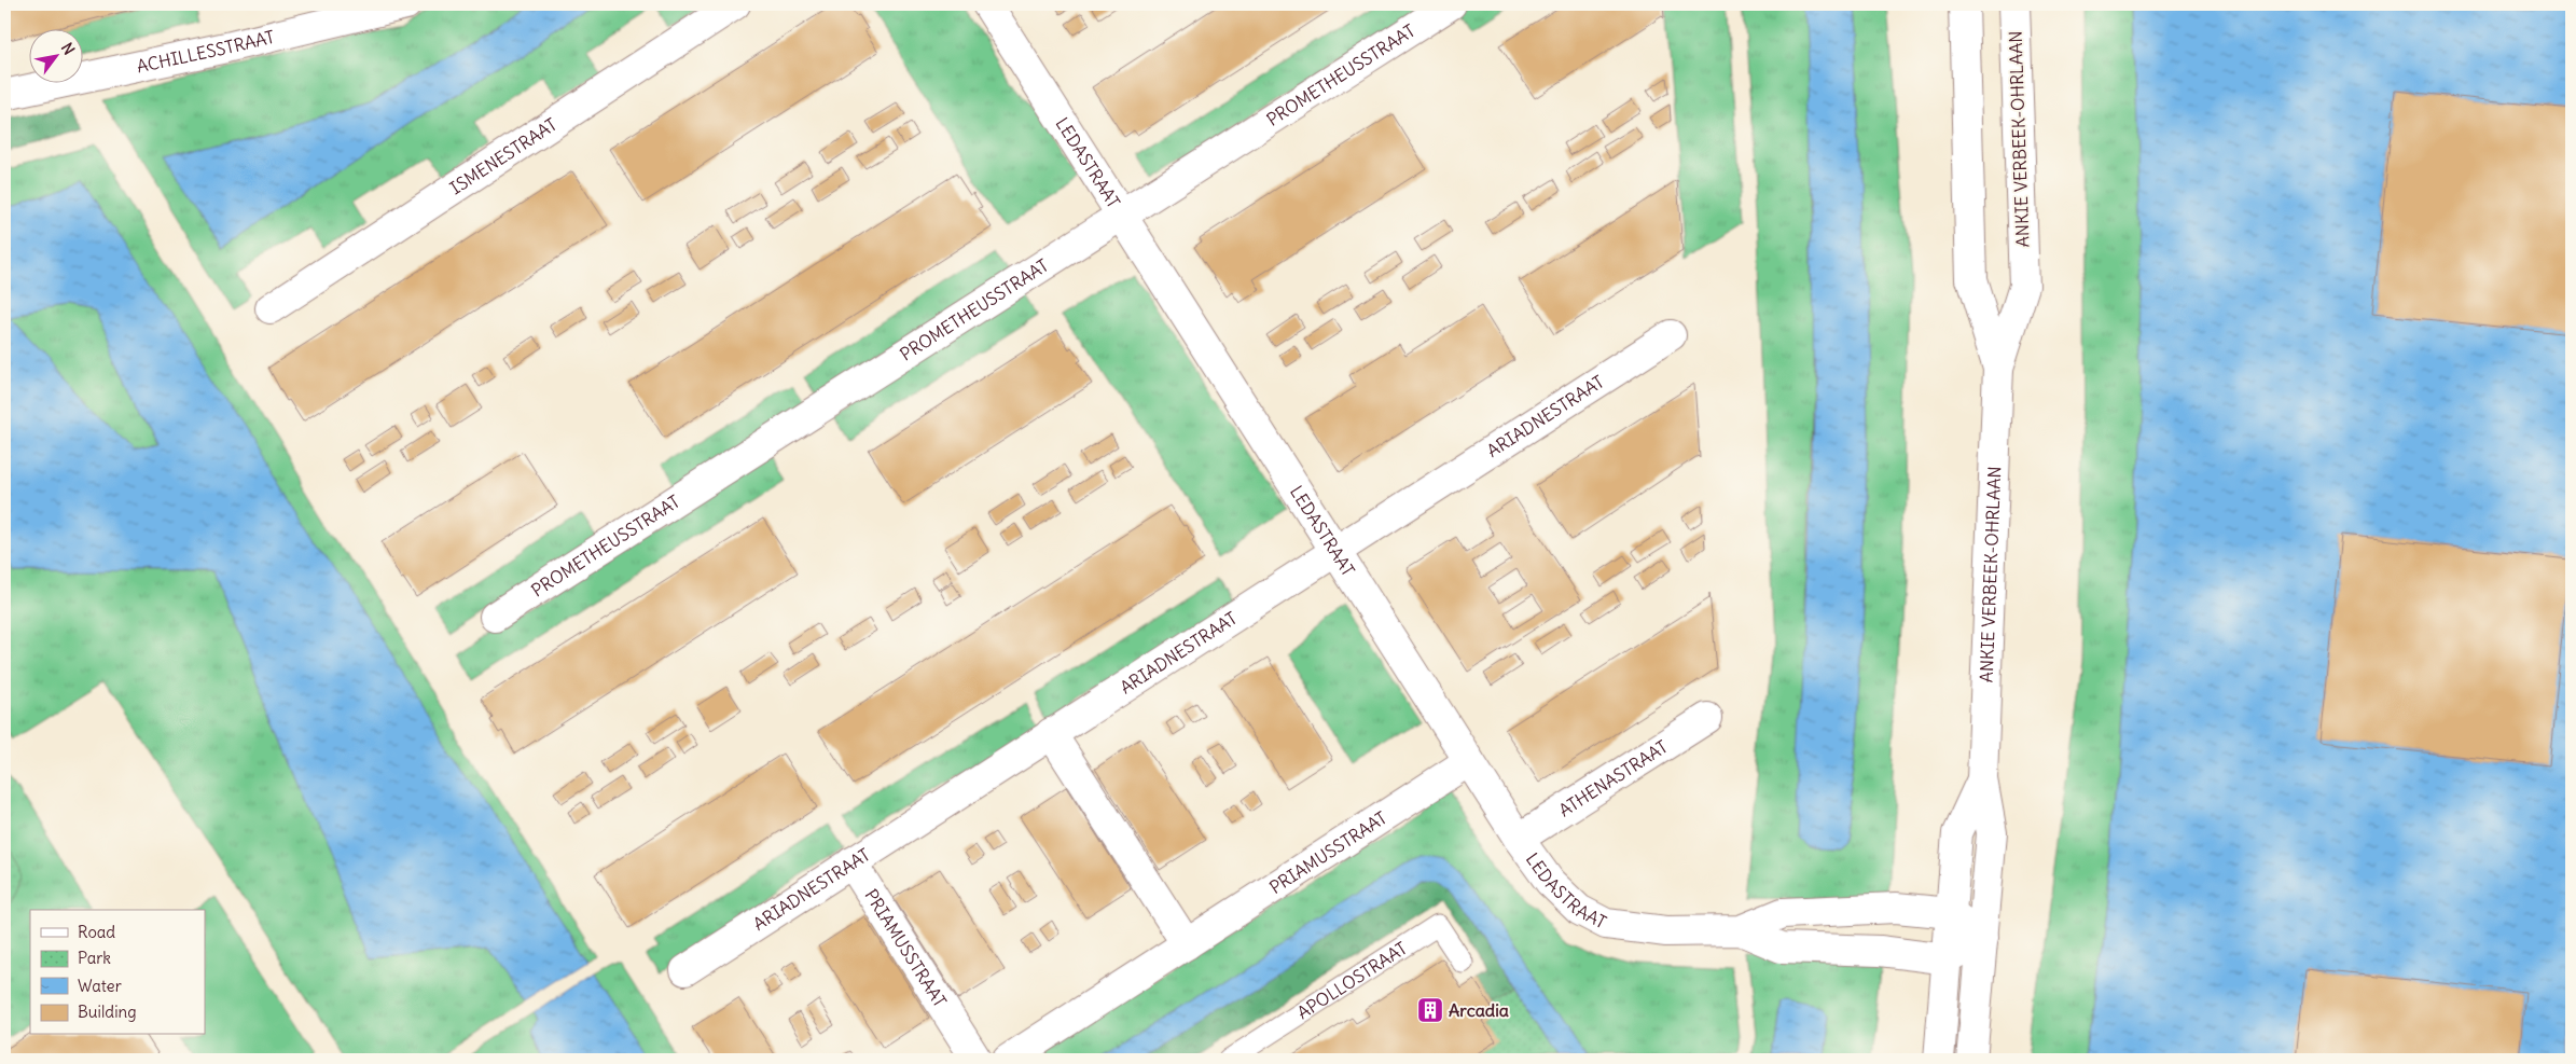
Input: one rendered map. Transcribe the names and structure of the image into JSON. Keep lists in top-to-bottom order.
{
  "streets": {
    "street": [
      "ACHILLESSTRAAT",
      "PROMETHEUSSTRAAT",
      "ANKIE VERBEEK-OHRLAAN",
      "ISMENESTRAAT",
      "LEDASTRAAT",
      "ARIADNESTRAAT",
      "ATHENASTRAAT",
      "PRIAMUSSTRAAT"
    ],
    "lane": ["APOLLOSTRAAT"]
  },
  "crossings": [
    ["PROMETHEUSSTRAAT", "LEDASTRAAT"],
    ["ANKIE VERBEEK-OHRLAAN", "LEDASTRAAT"],
    ["LEDASTRAAT", "ARIADNESTRAAT"],
    ["LEDASTRAAT", "ATHENASTRAAT"],
    ["LEDASTRAAT", "PRIAMUSSTRAAT"],
    ["ARIADNESTRAAT", "PRIAMUSSTRAAT"]
  ],
  "places": {
    "building": ["Arcadia"]
  },
  "legend": [
    "Road",
    "Park",
    "Water",
    "Building"
  ],
  "north": "top right"
}
